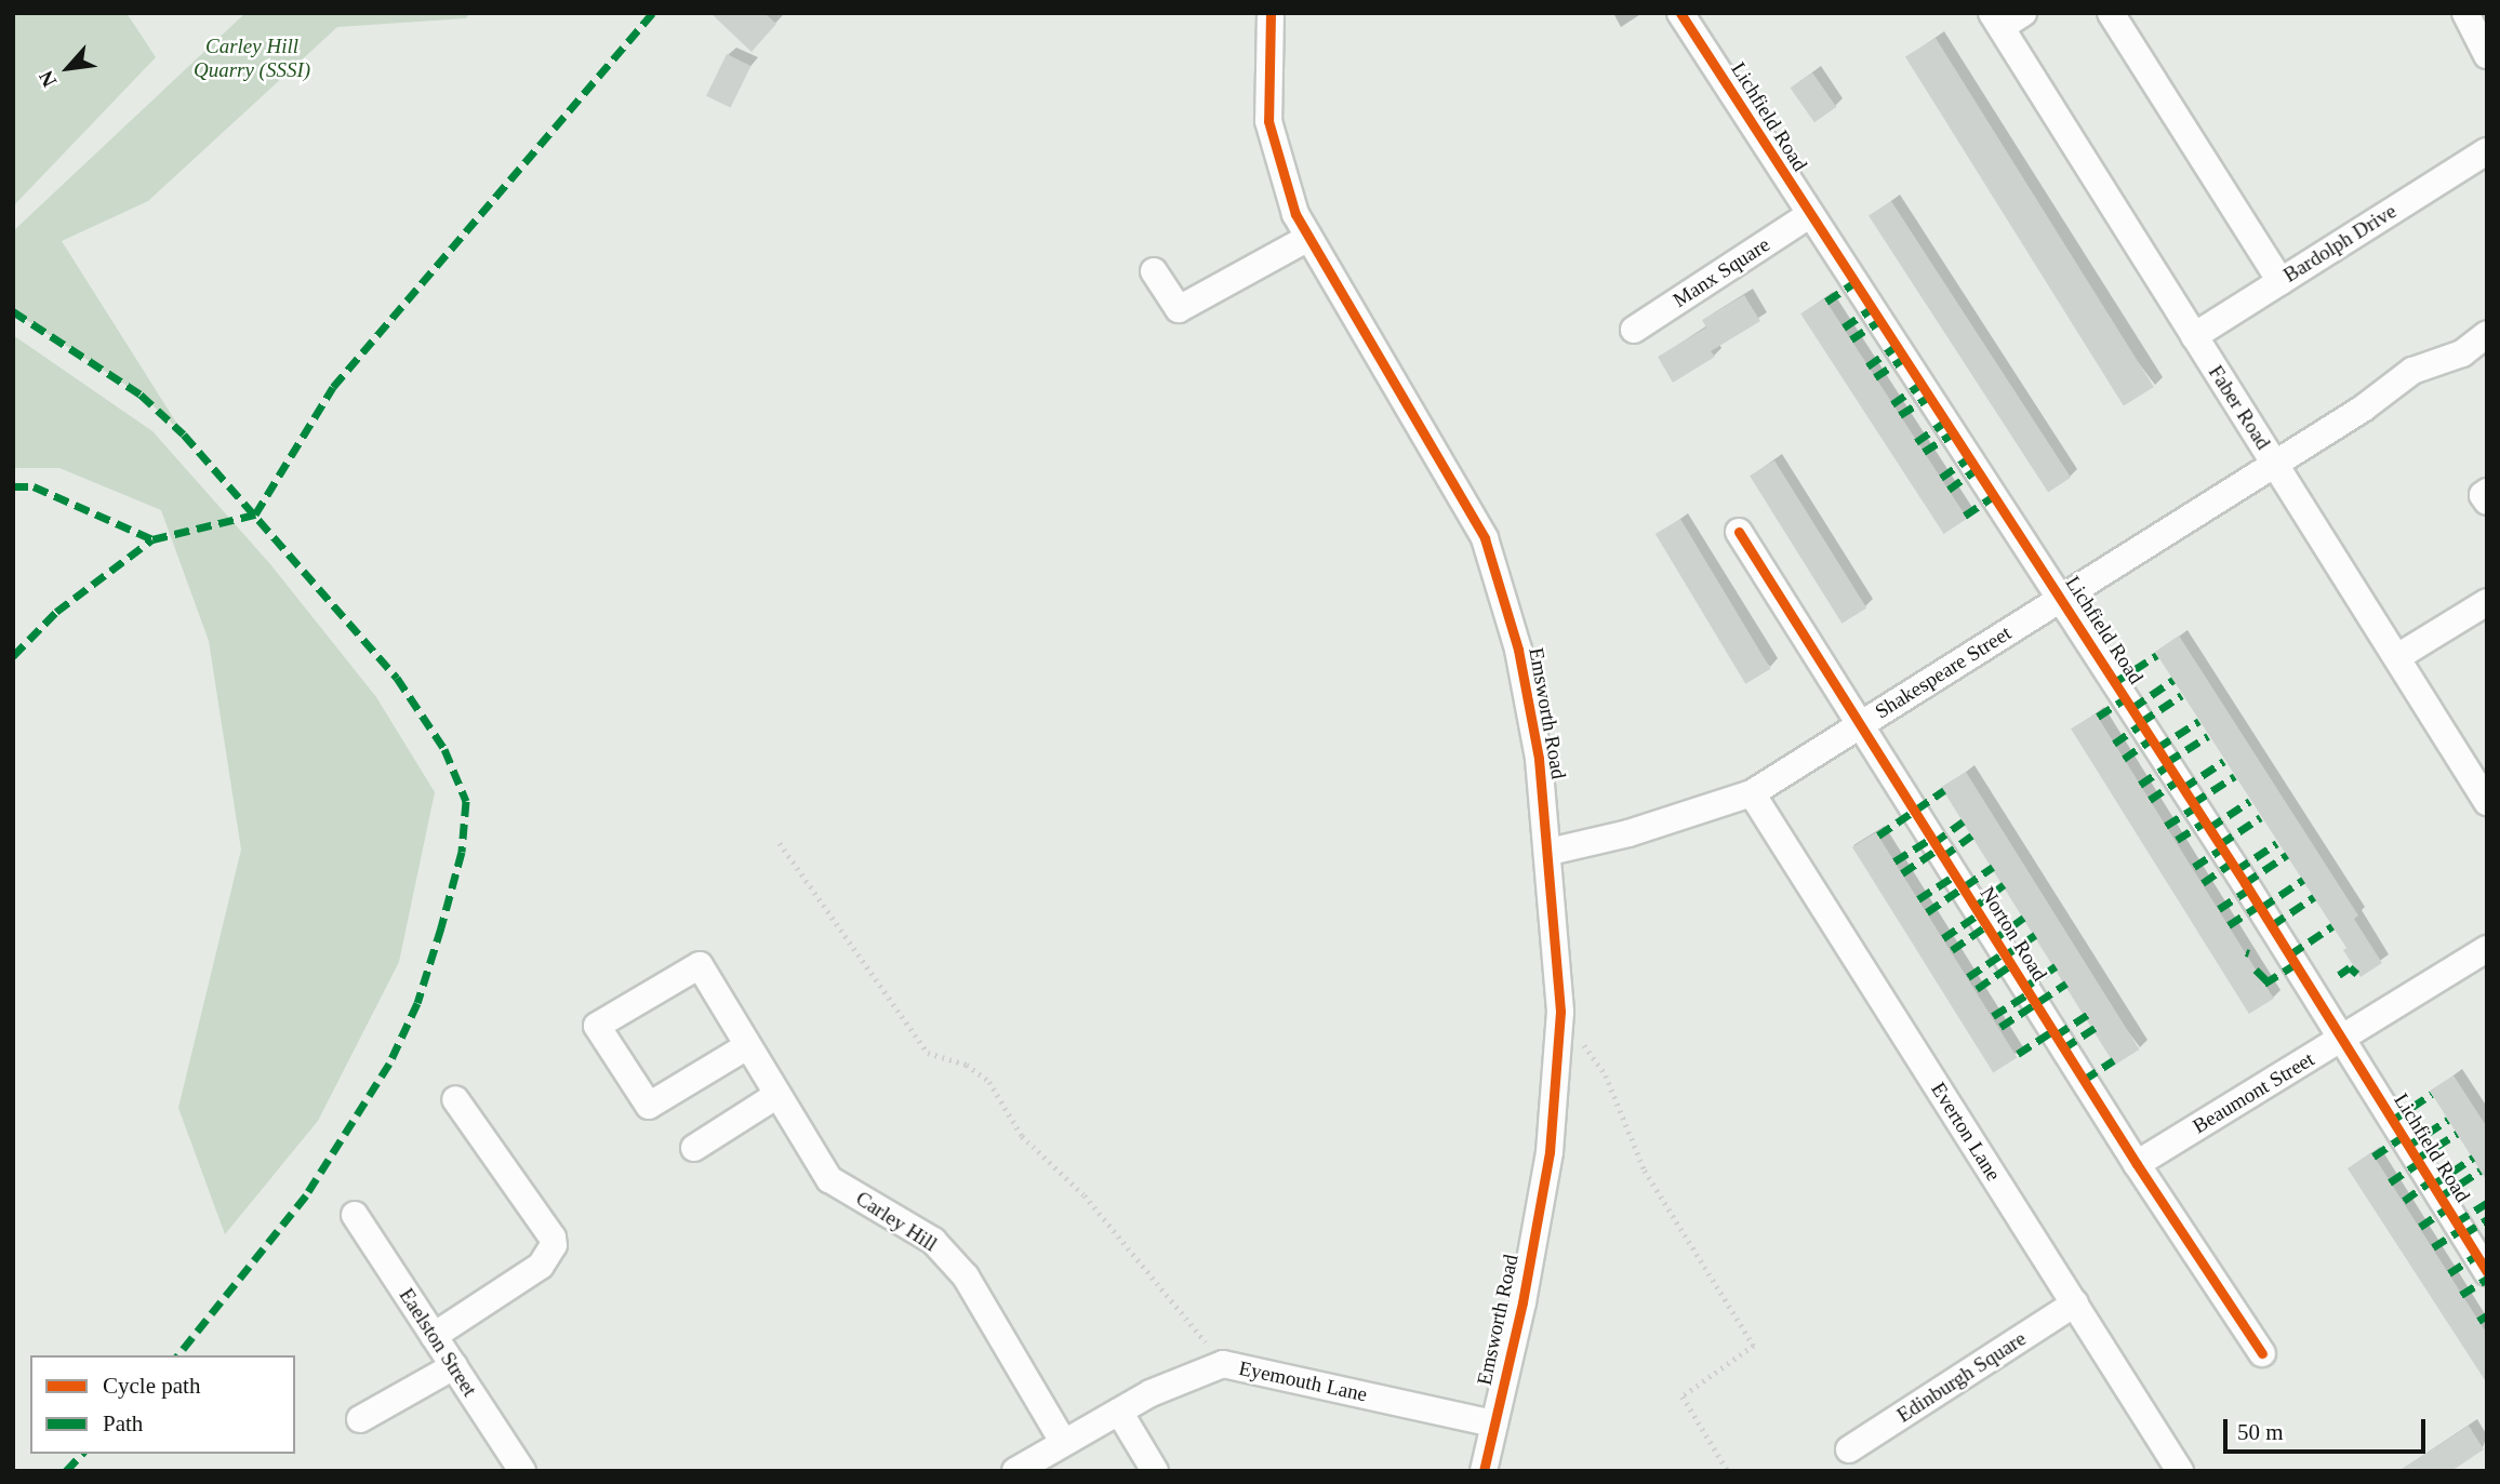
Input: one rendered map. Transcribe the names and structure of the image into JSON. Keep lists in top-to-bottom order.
{
  "streets": {
    "street": [
      "Lichfield Road",
      "Bardolph Drive",
      "Manx Square",
      "Faber Road",
      "Shakespeare Street",
      "Emsworth Road",
      "Norton Road",
      "Beaumont Street",
      "Everton Lane",
      "Carley Hill",
      "Eaelston Street",
      "Edinburgh Square",
      "Eyemouth Lane"
    ]
  },
  "crossings": [
    ["Lichfield Road", "Manx Square"],
    ["Lichfield Road", "Shakespeare Street"],
    ["Lichfield Road", "Beaumont Street"],
    ["Bardolph Drive", "Faber Road"],
    ["Faber Road", "Shakespeare Street"],
    ["Shakespeare Street", "Emsworth Road"],
    ["Shakespeare Street", "Norton Road"],
    ["Shakespeare Street", "Everton Lane"],
    ["Emsworth Road", "Eyemouth Lane"],
    ["Norton Road", "Beaumont Street"],
    ["Everton Lane", "Edinburgh Square"],
    ["Carley Hill", "Eyemouth Lane"]
  ],
  "parks": ["Carley Hill Quarry (SSSI)"],
  "legend": ["Cycle path", "Path"],
  "scale_bar": "50 m",
  "north": "bottom left"
}
